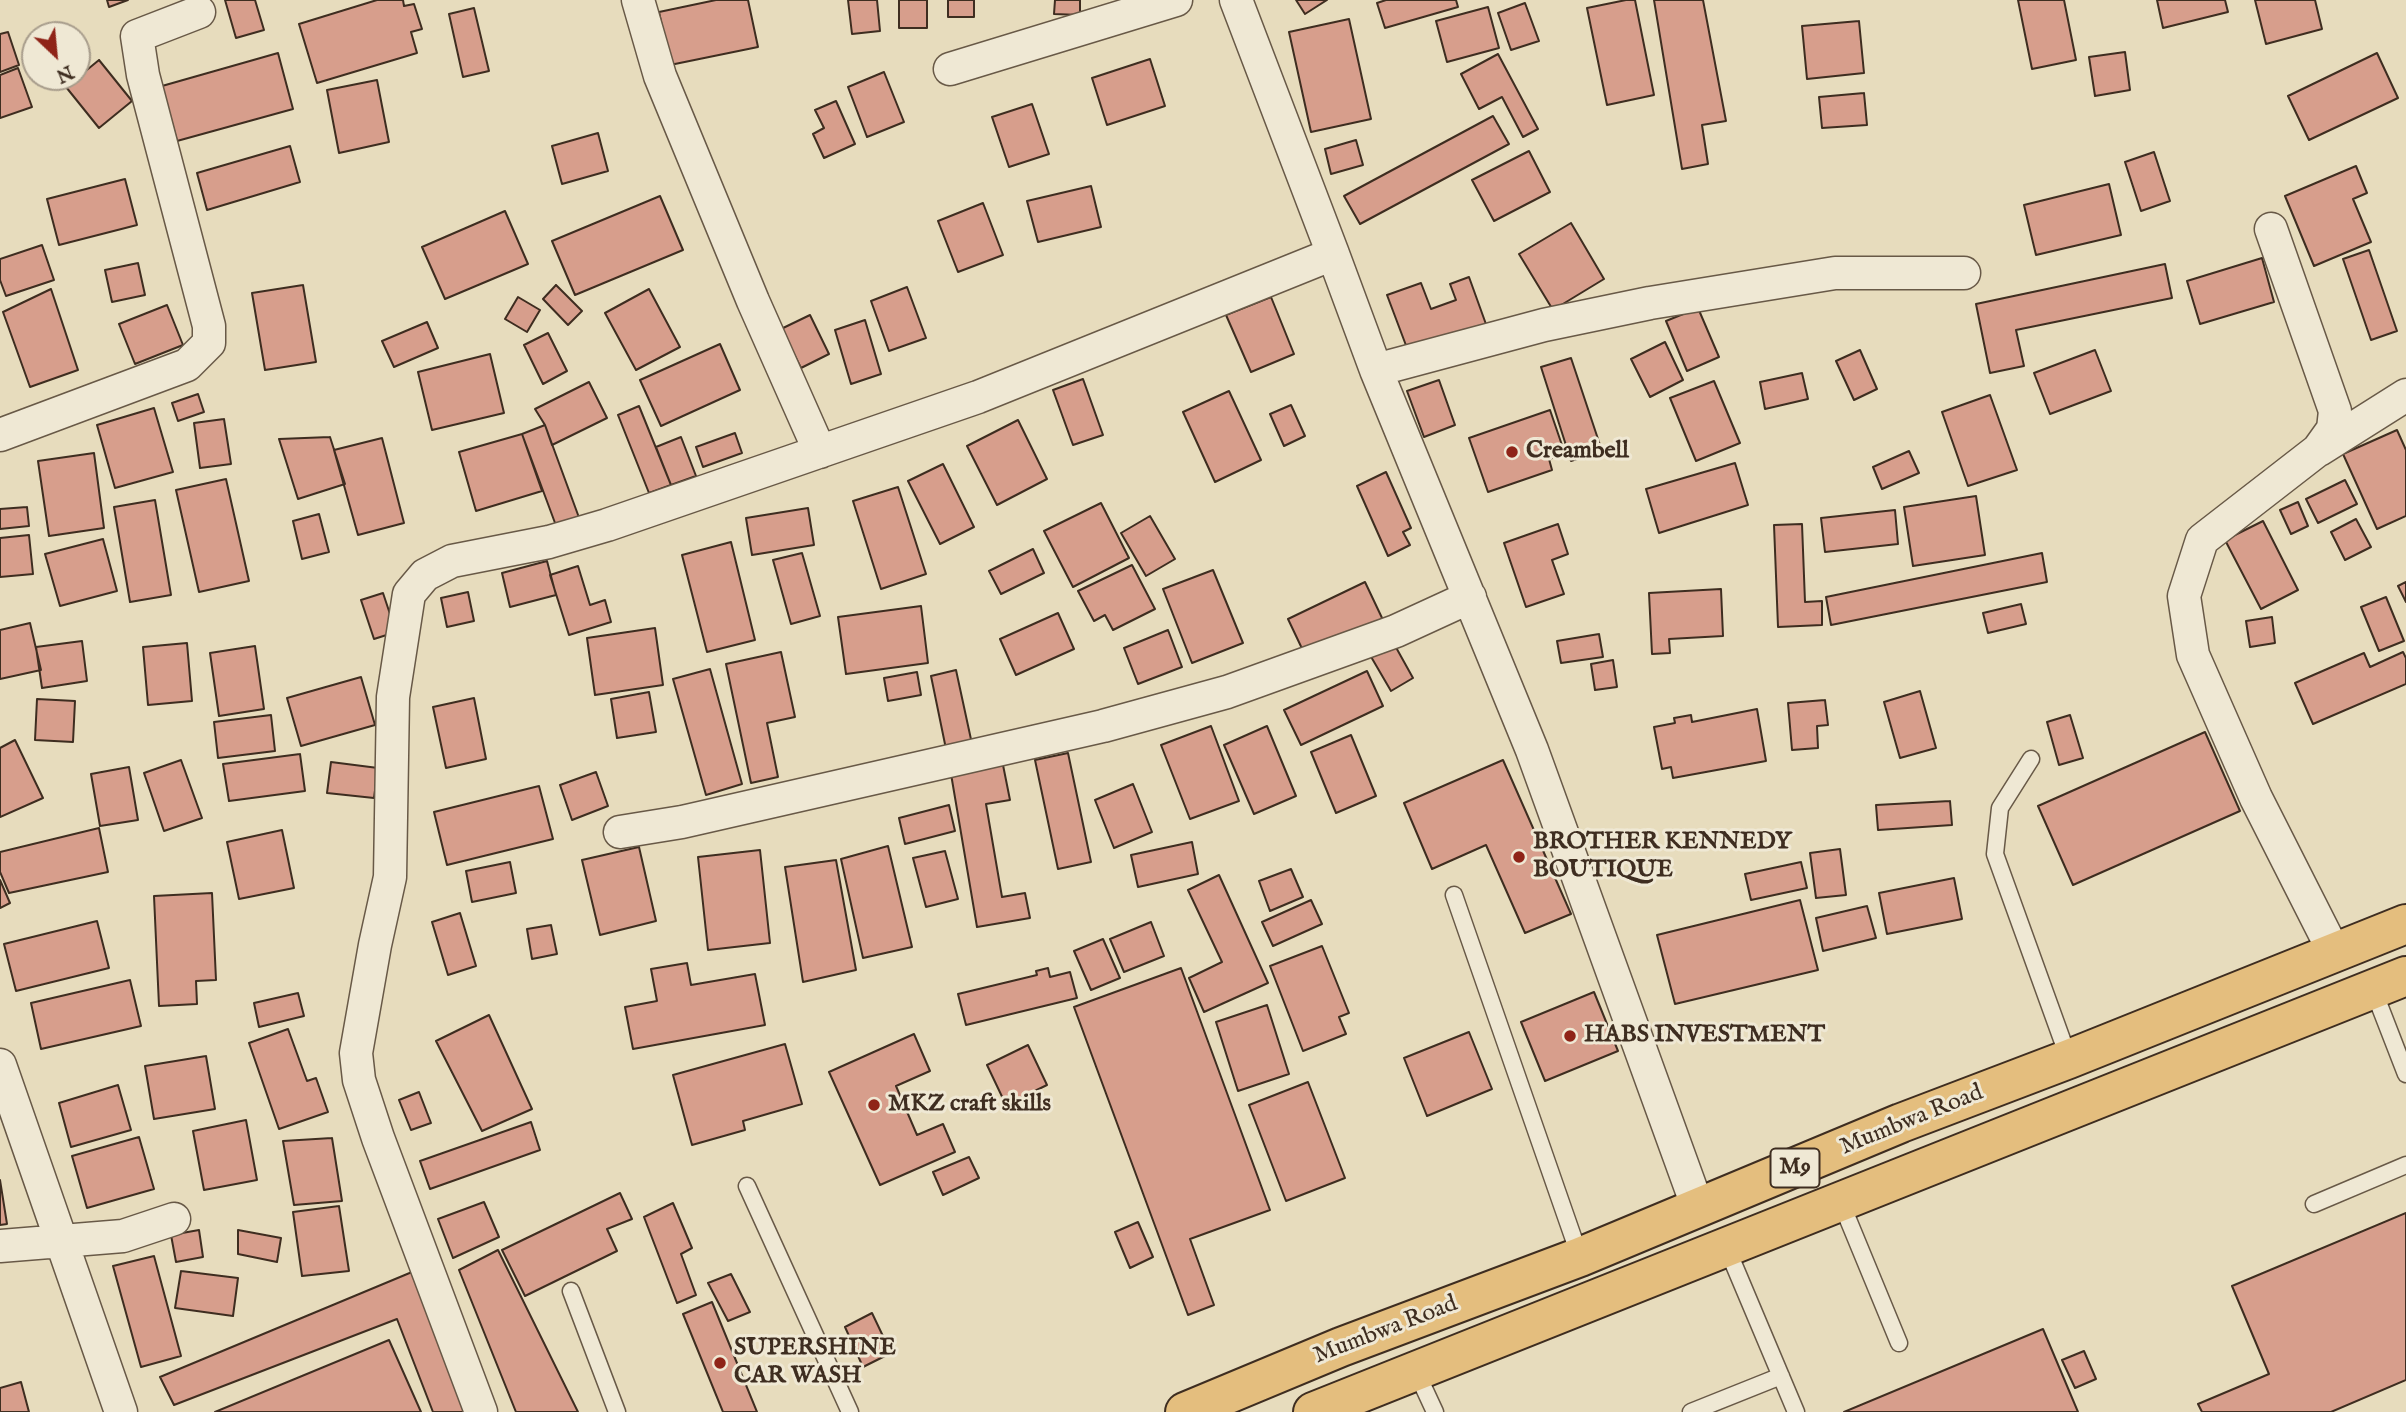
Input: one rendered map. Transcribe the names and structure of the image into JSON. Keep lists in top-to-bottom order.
{
  "streets": {
    "main road": ["Mumbwa Road", "M9"]
  },
  "places": [
    "Creambell",
    "BROTHER KENNEDY BOUTIQUE",
    "HABS INVESTMENT",
    "MKZ craft skills",
    "SUPERSHINE CAR WASH"
  ],
  "north": "bottom right"
}
